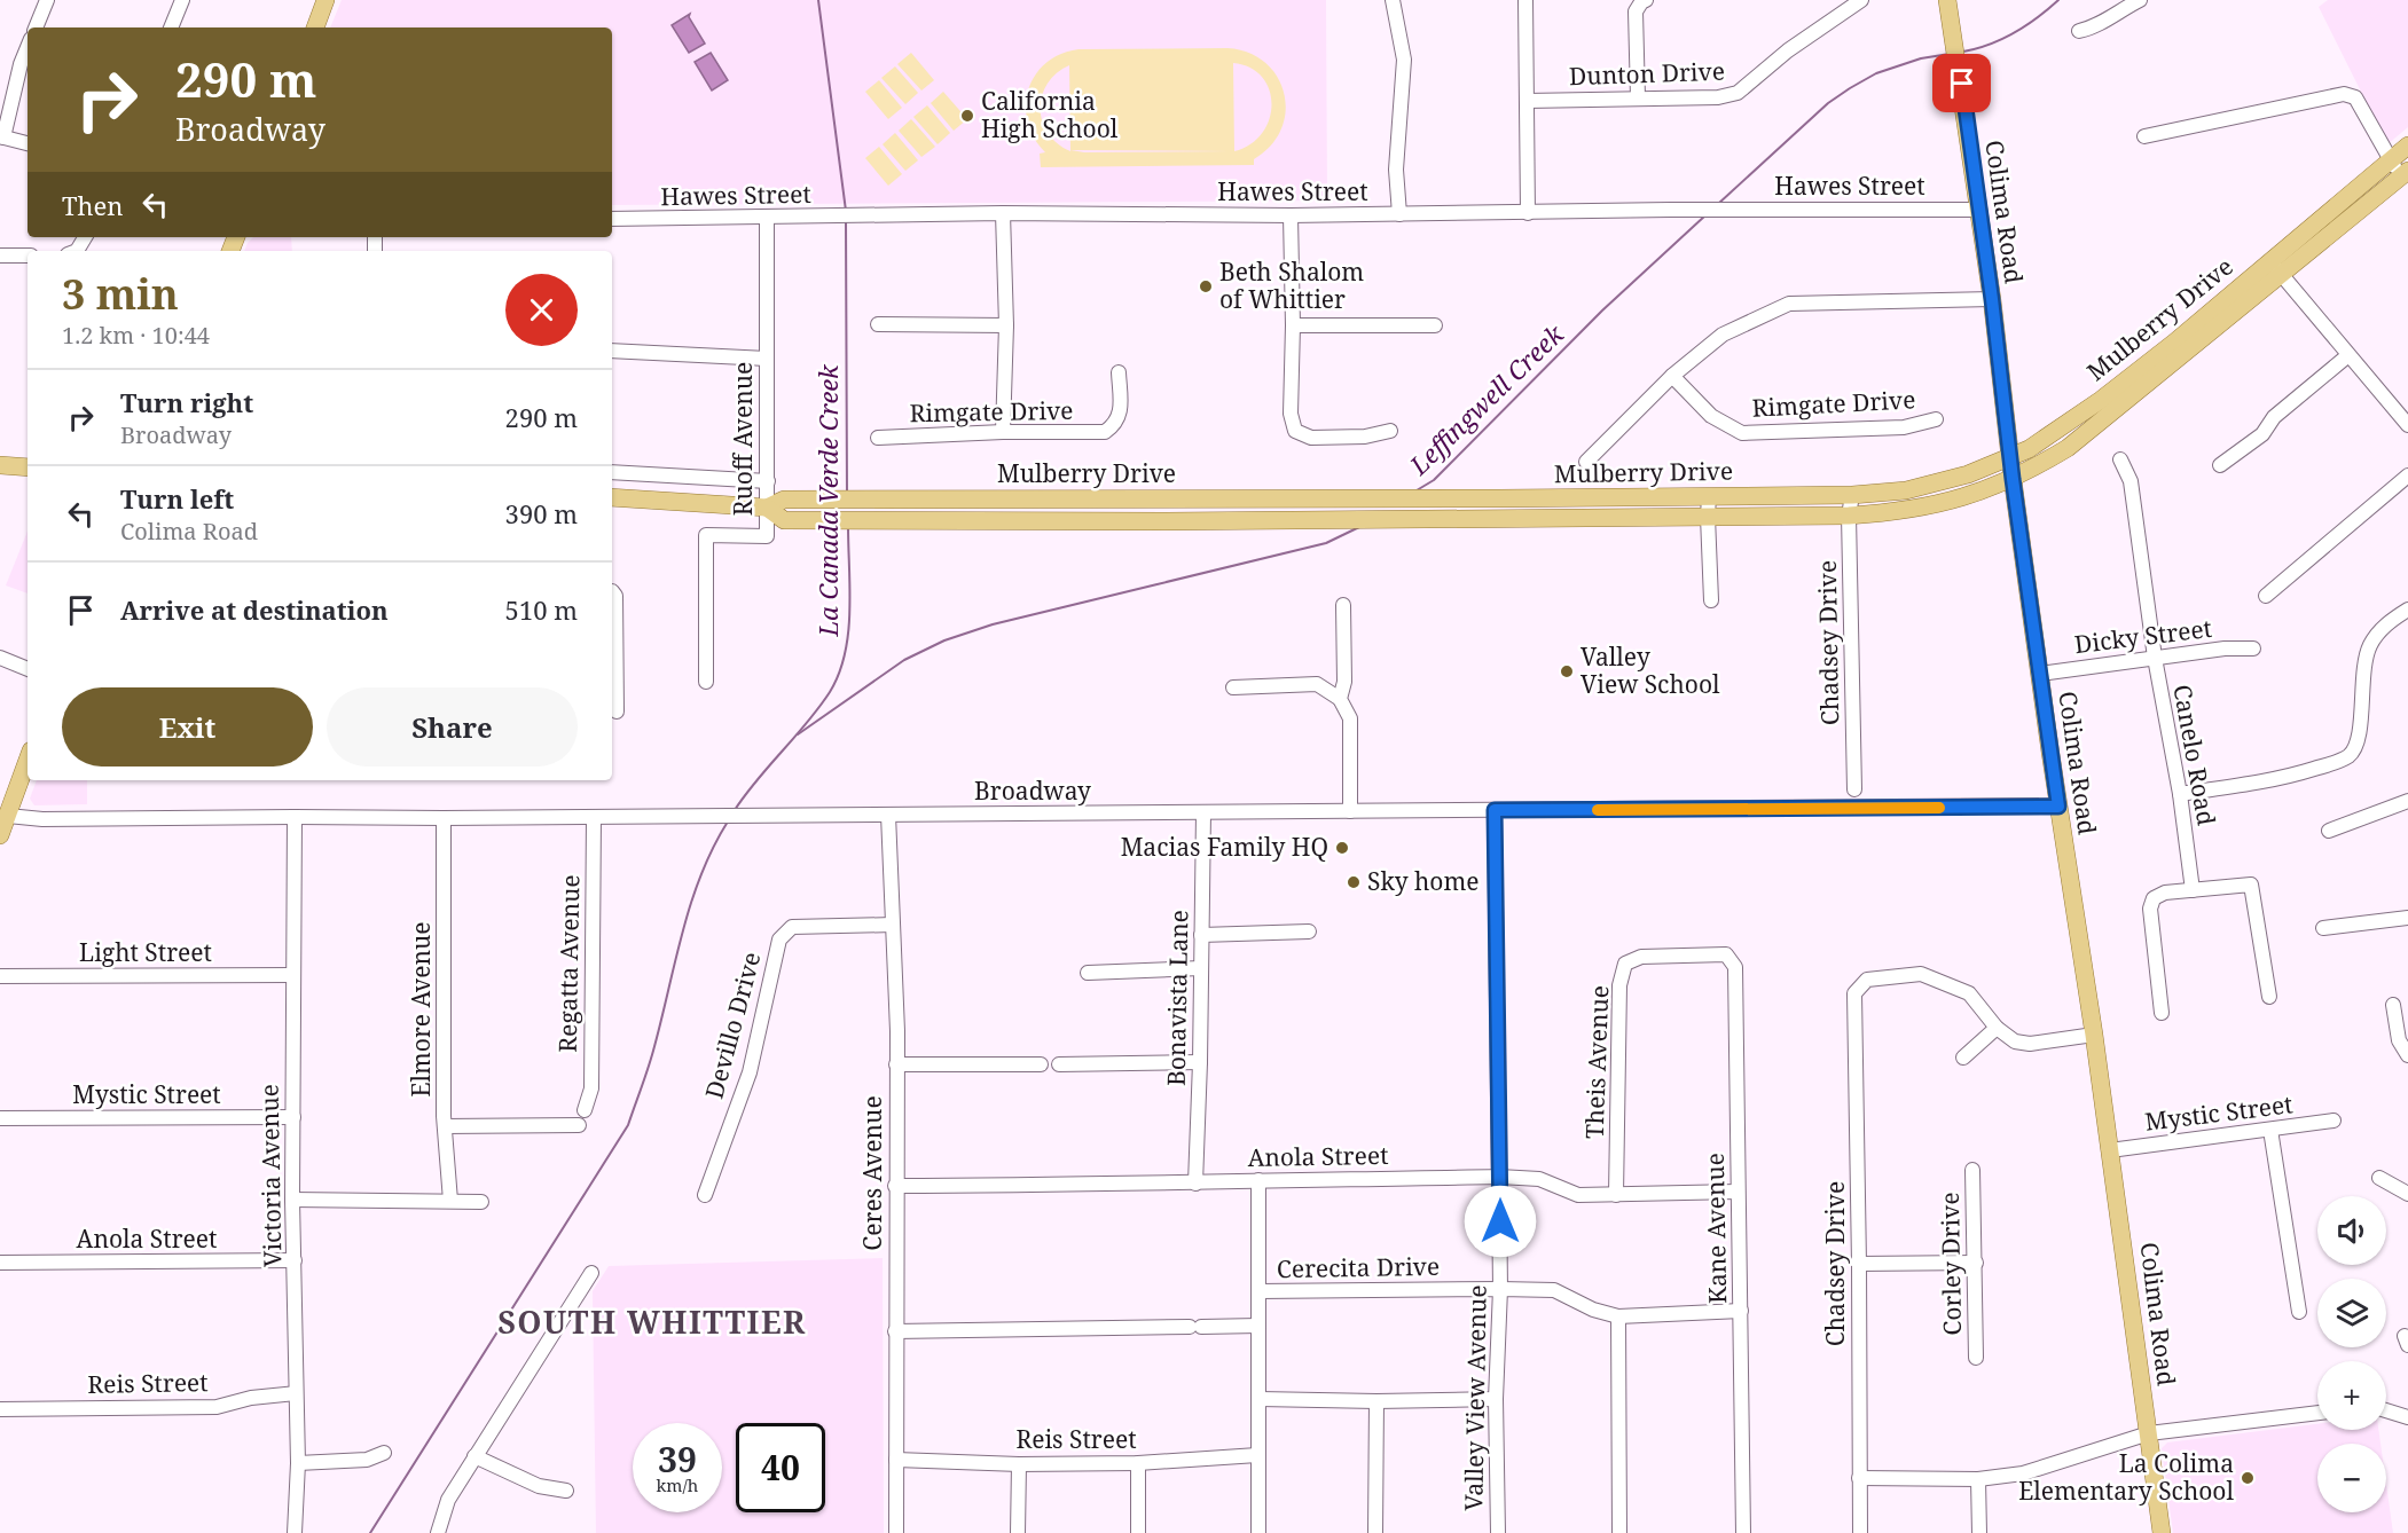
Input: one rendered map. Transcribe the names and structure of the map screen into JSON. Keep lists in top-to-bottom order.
{
  "streets": {
    "main road": ["Colima Road", "Mulberry Drive"],
    "street": [
      "Dunton Drive",
      "Hawes Street",
      "Rimgate Drive",
      "Ruoff Avenue",
      "Dicky Street",
      "Chadsey Drive",
      "Canelo Road",
      "Broadway",
      "Light Street",
      "Regatta Avenue",
      "Bonavista Lane",
      "Elmore Avenue",
      "Devillo Drive",
      "Theis Avenue",
      "Mystic Street",
      "Anola Street",
      "Ceres Avenue",
      "Victoria Avenue",
      "Kane Avenue",
      "Corley Drive",
      "Cerecita Drive",
      "Reis Street",
      "Valley View Avenue"
    ]
  },
  "crossings": [
    ["Hawes Street", "Colima Road"],
    ["Hawes Street", "Ruoff Avenue"],
    ["Colima Road", "Mulberry Drive"],
    ["Colima Road", "Dicky Street"],
    ["Colima Road", "Broadway"],
    ["Colima Road", "Mystic Street"],
    ["Mulberry Drive", "Ruoff Avenue"],
    ["Mulberry Drive", "Chadsey Drive"],
    ["Dicky Street", "Canelo Road"],
    ["Broadway", "Regatta Avenue"],
    ["Broadway", "Bonavista Lane"],
    ["Broadway", "Elmore Avenue"],
    ["Broadway", "Ceres Avenue"],
    ["Broadway", "Victoria Avenue"],
    ["Broadway", "Valley View Avenue"],
    ["Light Street", "Victoria Avenue"],
    ["Bonavista Lane", "Anola Street"],
    ["Devillo Drive", "Ceres Avenue"],
    ["Theis Avenue", "Anola Street"],
    ["Theis Avenue", "Kane Avenue"],
    ["Mystic Street", "Victoria Avenue"],
    ["Anola Street", "Ceres Avenue"],
    ["Anola Street", "Victoria Avenue"],
    ["Anola Street", "Kane Avenue"],
    ["Anola Street", "Valley View Avenue"],
    ["Ceres Avenue", "Reis Street"],
    ["Victoria Avenue", "Reis Street"],
    ["Kane Avenue", "Cerecita Drive"],
    ["Cerecita Drive", "Valley View Avenue"]
  ],
  "districts": ["SOUTH WHITTIER"],
  "water": ["Leffingwell Creek", "La Canada Verde Creek"],
  "places": [
    "California High School",
    "Beth Shalom of Whittier",
    "Valley View School",
    "Macias Family HQ",
    "Sky home",
    "La Colima Elementary School"
  ],
  "page": {
    "turn": ["290 m", "Broadway"],
    "then": "Then",
    "heading": ["3 min", "1.2 km · 10:44"],
    "list": [
      {
        "name": "Turn right",
        "note": "Broadway",
        "value": "290 m"
      },
      {
        "name": "Turn left",
        "note": "Colima Road",
        "value": "390 m"
      },
      {
        "name": "Arrive at destination",
        "value": "510 m"
      }
    ],
    "buttons": ["Exit", "Share"],
    "map_buttons": ["+", "−"],
    "speed": "39 km/h",
    "limit": "40"
  }
}
